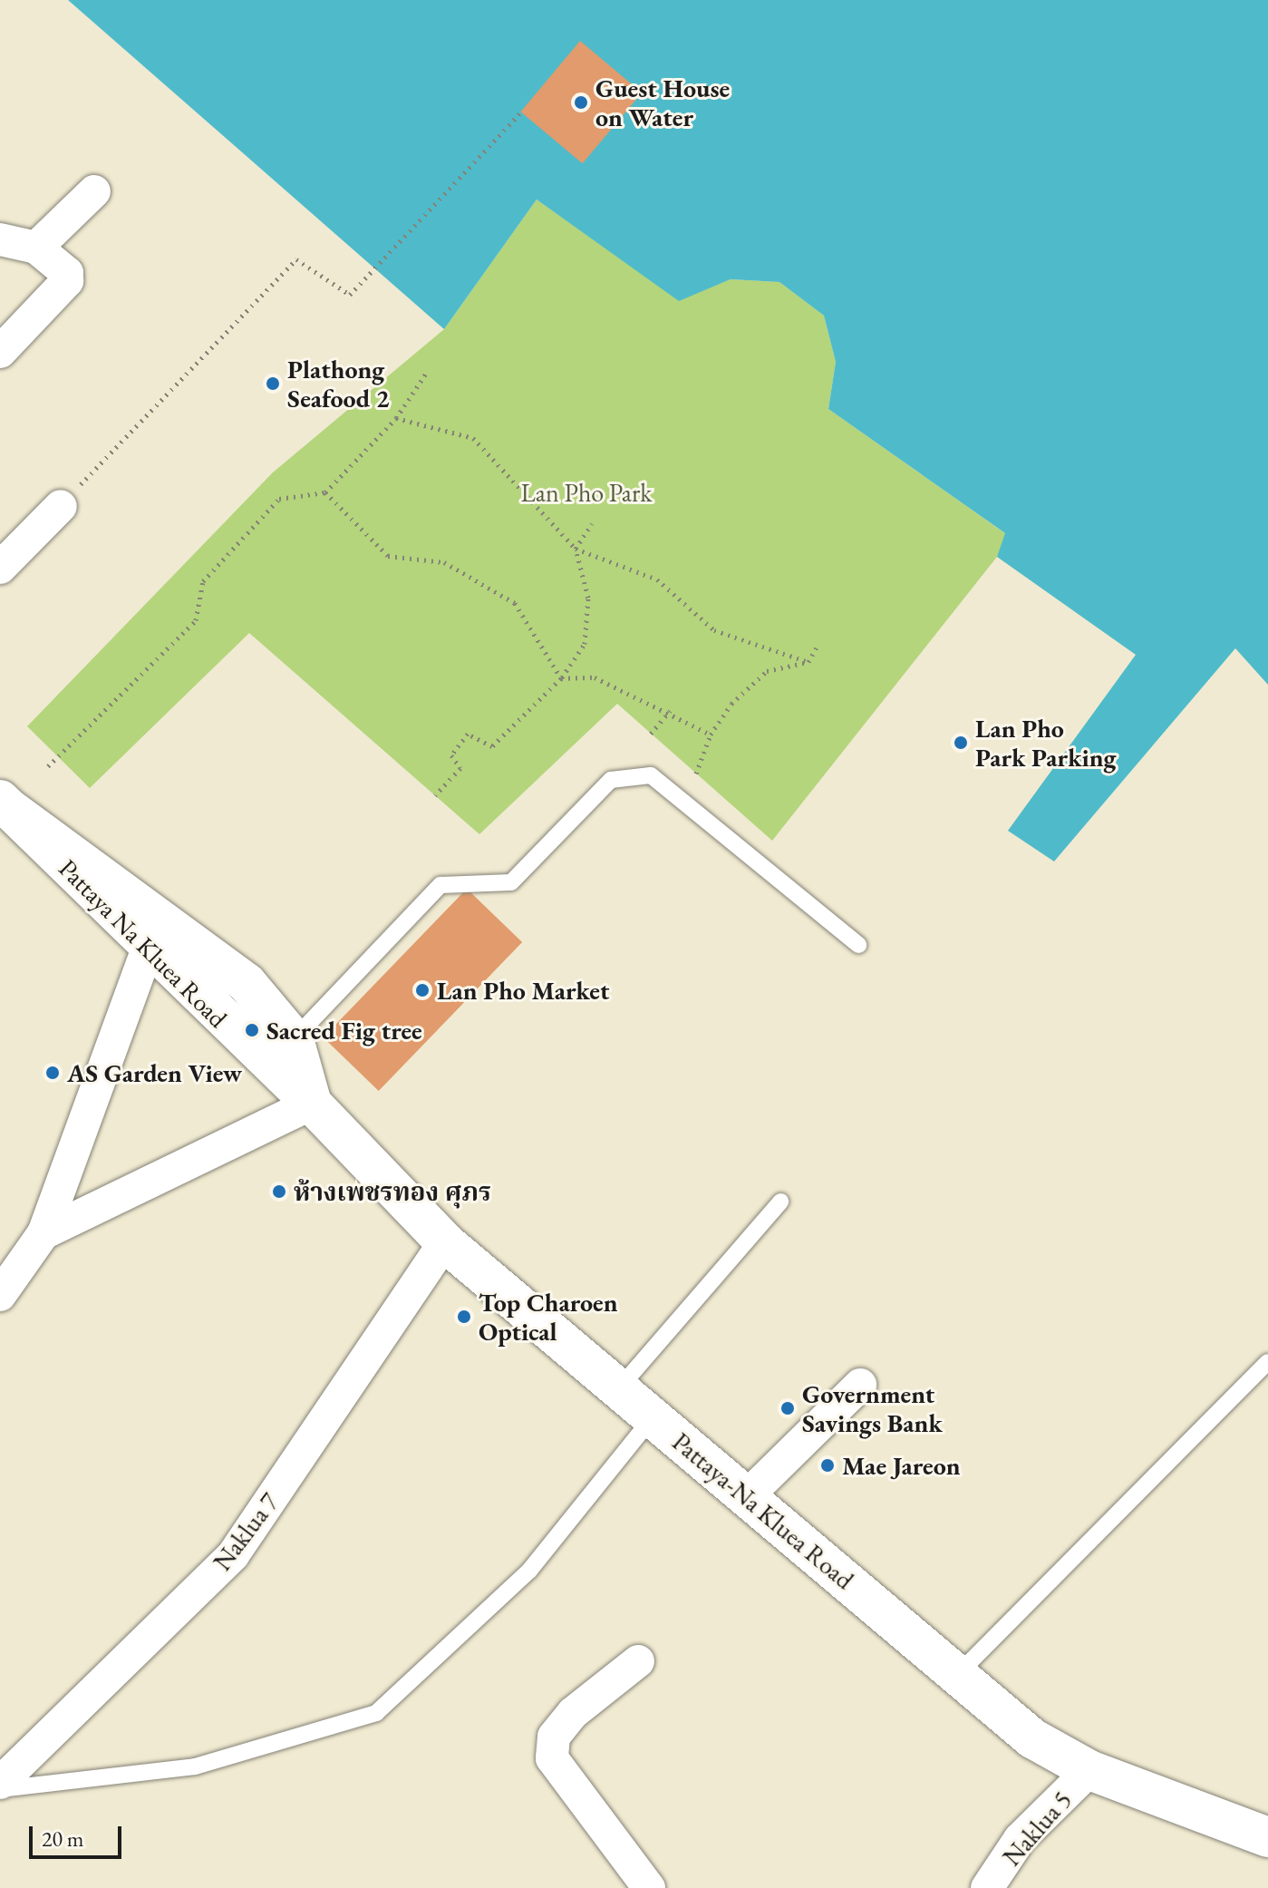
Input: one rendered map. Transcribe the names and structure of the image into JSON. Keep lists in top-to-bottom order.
{
  "streets": {
    "street": [
      "Pattaya Na Kluea Road",
      "Pattaya-Na Kluea Road",
      "Naklua 7",
      "Naklua 5"
    ]
  },
  "crossings": [
    ["Pattaya Na Kluea Road", "Pattaya-Na Kluea Road"],
    ["Pattaya-Na Kluea Road", "Naklua 7"],
    ["Pattaya-Na Kluea Road", "Naklua 5"]
  ],
  "parks": ["Lan Pho Park"],
  "places": [
    "Guest House on Water",
    "Plathong Seafood 2",
    "Lan Pho Park Parking",
    "Lan Pho Market",
    "Sacred Fig tree",
    "AS Garden View",
    "ห้างเพชรทอง ศุภร",
    "Top Charoen Optical",
    "Government Savings Bank",
    "Mae Jareon"
  ],
  "scale_bar": "20 m"
}
